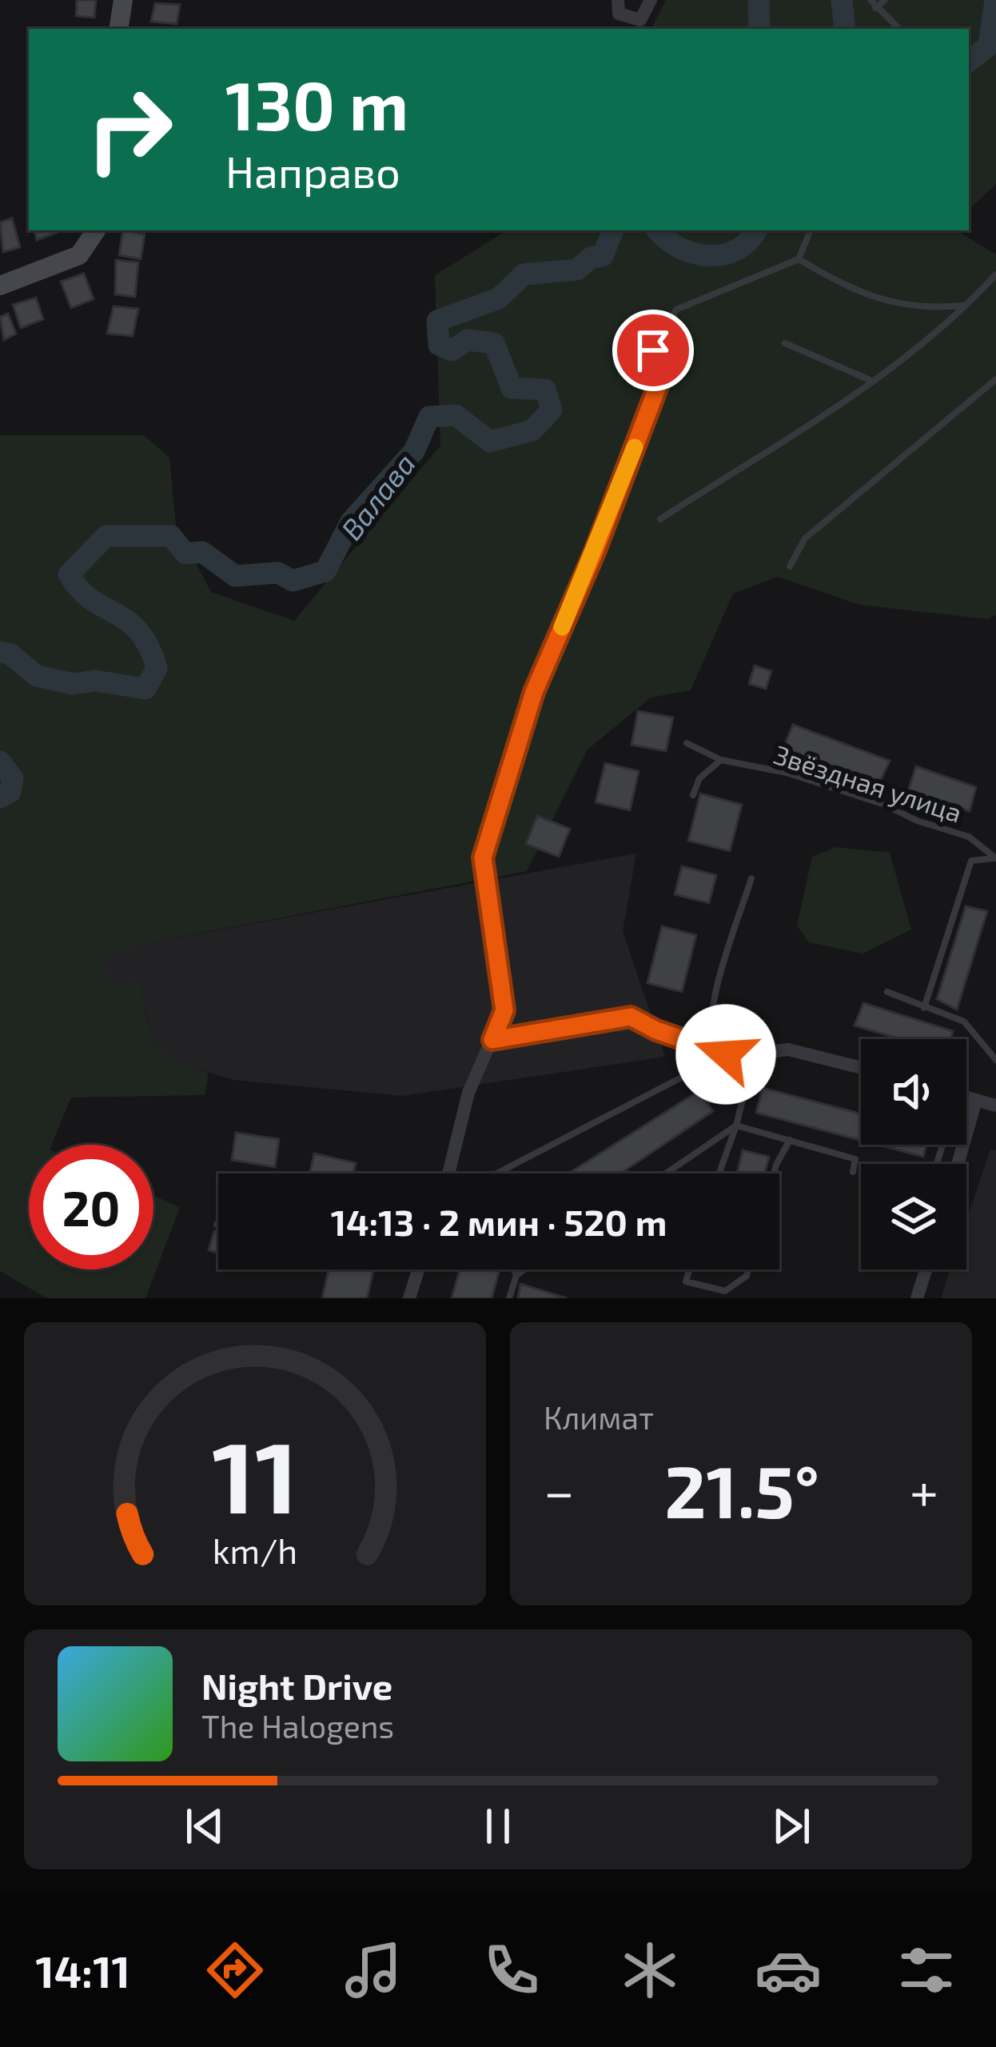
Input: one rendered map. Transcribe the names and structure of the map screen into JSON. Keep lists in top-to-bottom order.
{
  "streets": {
    "lane": ["Звёздная улица"]
  },
  "water": ["Валава"],
  "page": {
    "turn": ["130 m", "Направо"],
    "limit": "20",
    "trip": "14:13 · 2 мин · 520 m",
    "tile": "Климат",
    "heat": ["−", "21.5°", "+"],
    "song": ["Night Drive", "The Halogens"],
    "tabs": "14:11",
    "gauge": ["11", "km/h"]
  }
}
